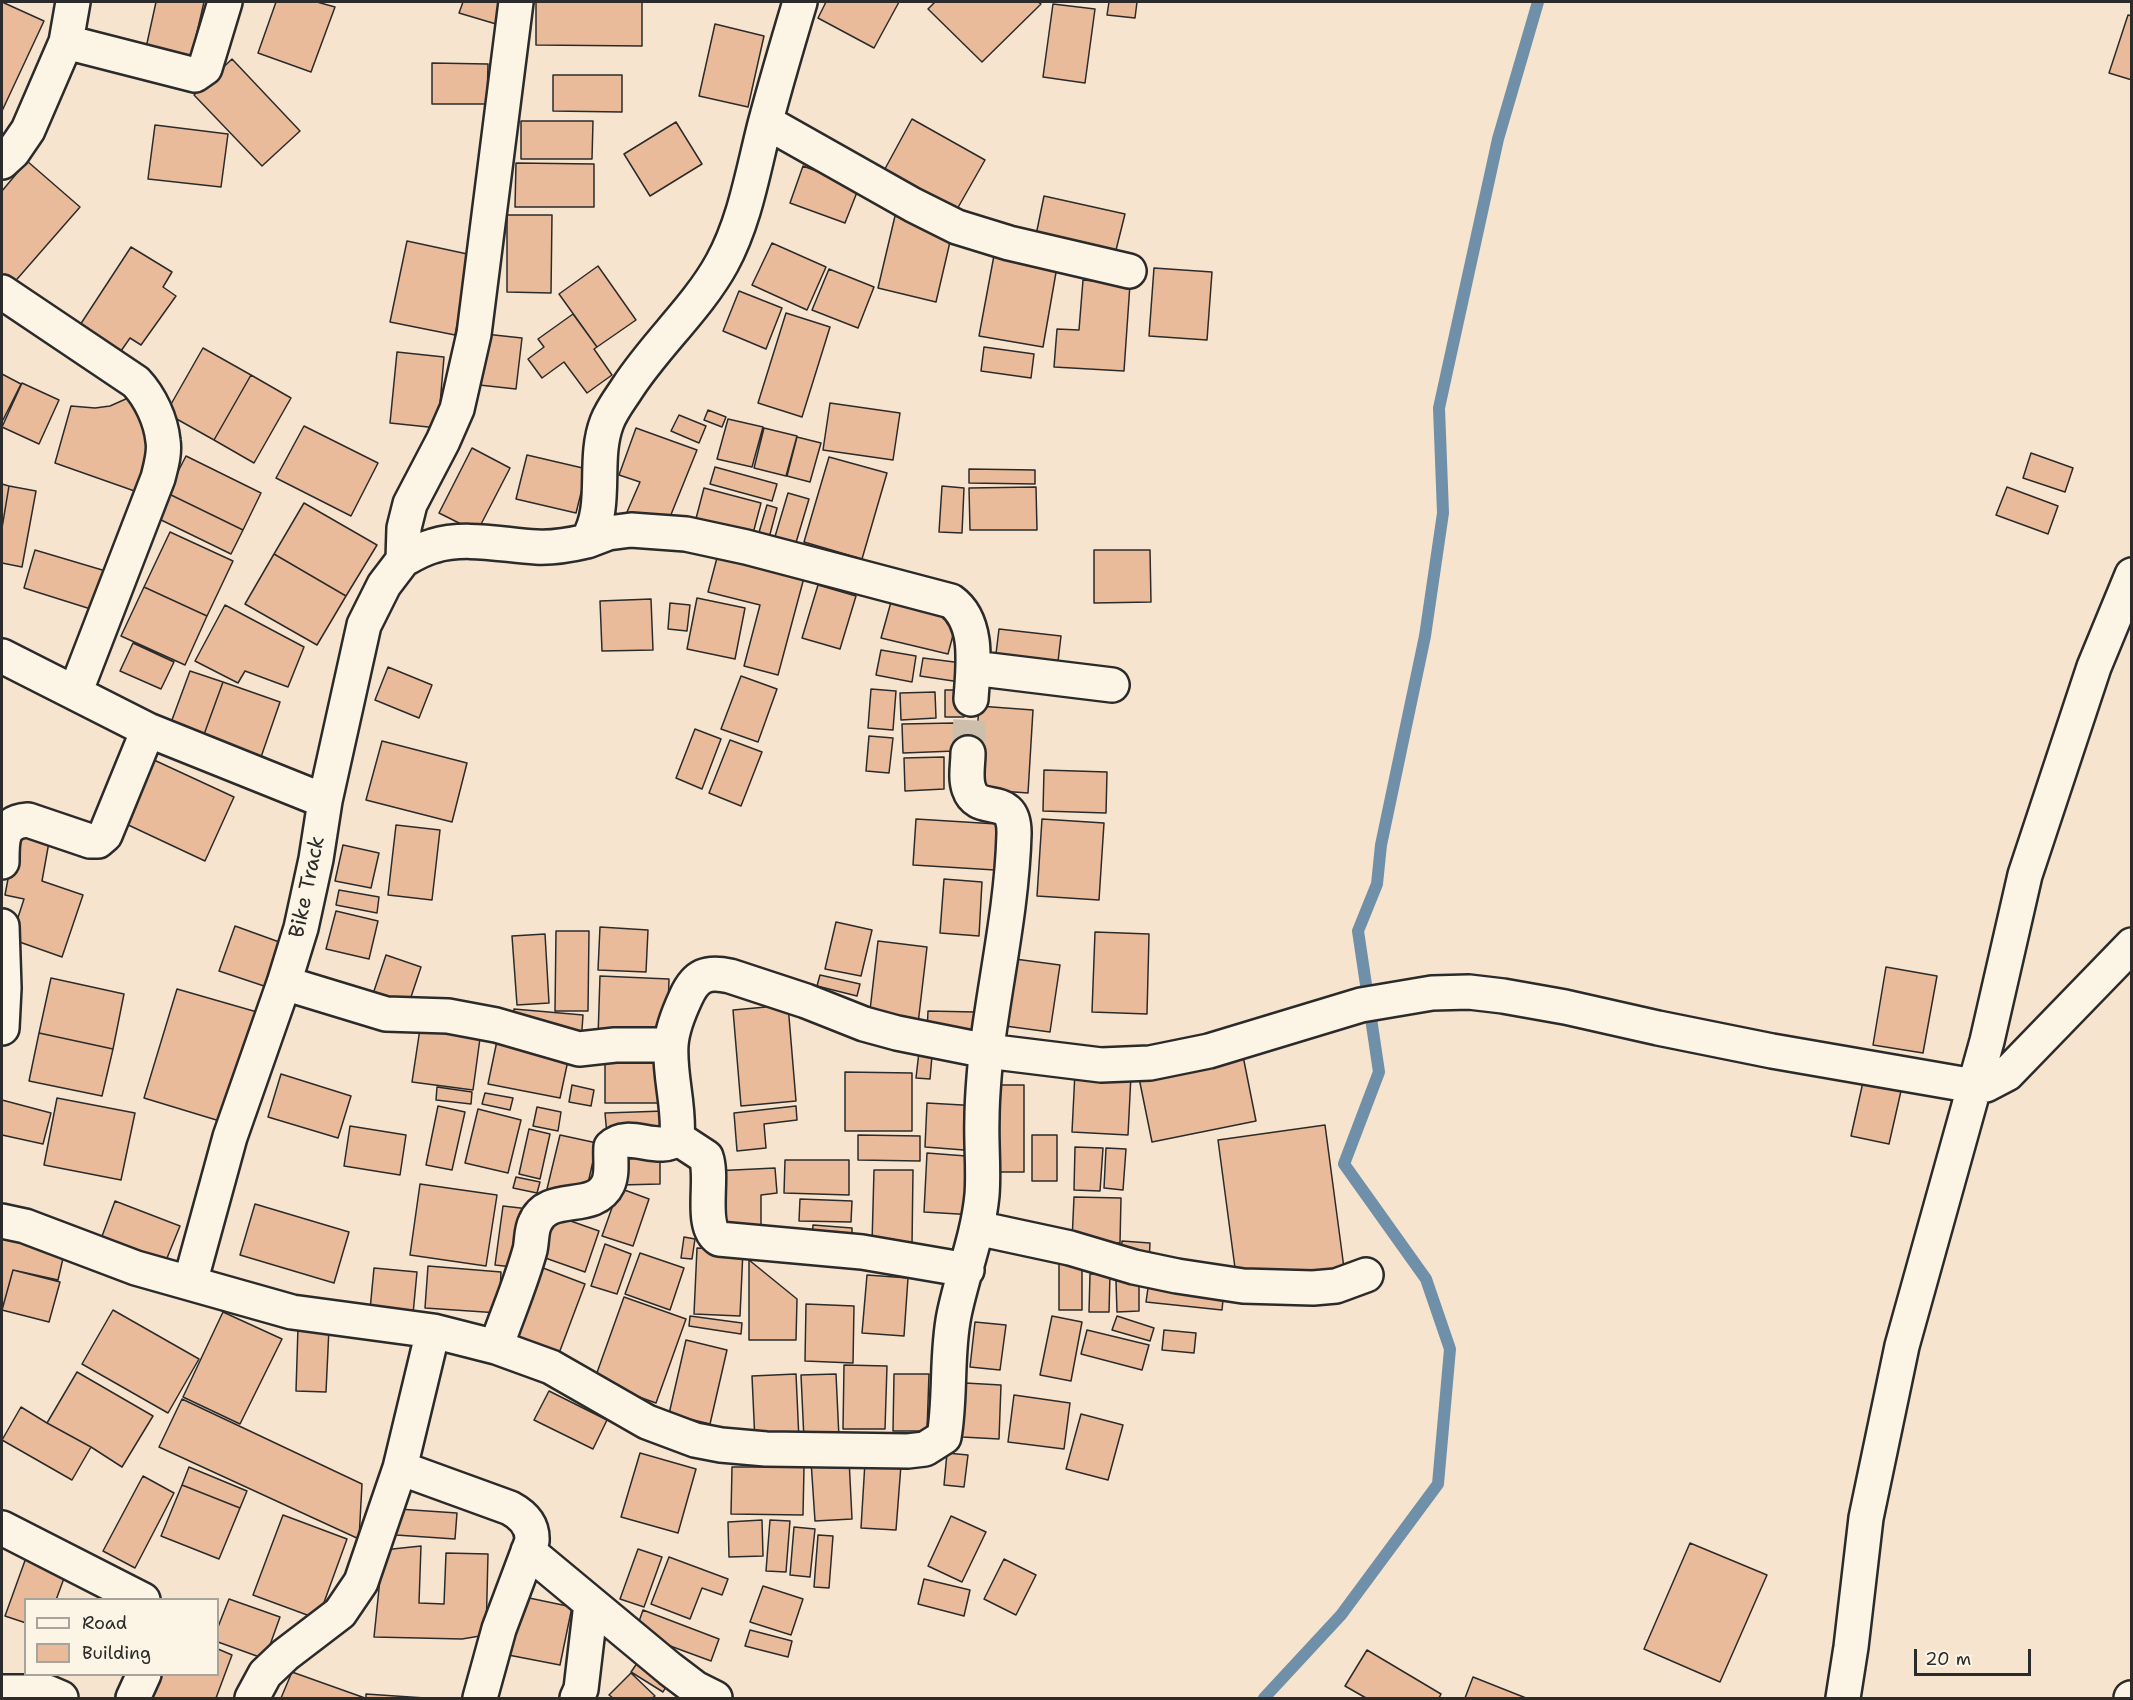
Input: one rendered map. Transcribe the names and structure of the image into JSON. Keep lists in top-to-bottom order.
{
  "streets": {
    "street": ["Bike Track"]
  },
  "legend": ["Road", "Building"],
  "scale_bar": "20 m"
}
